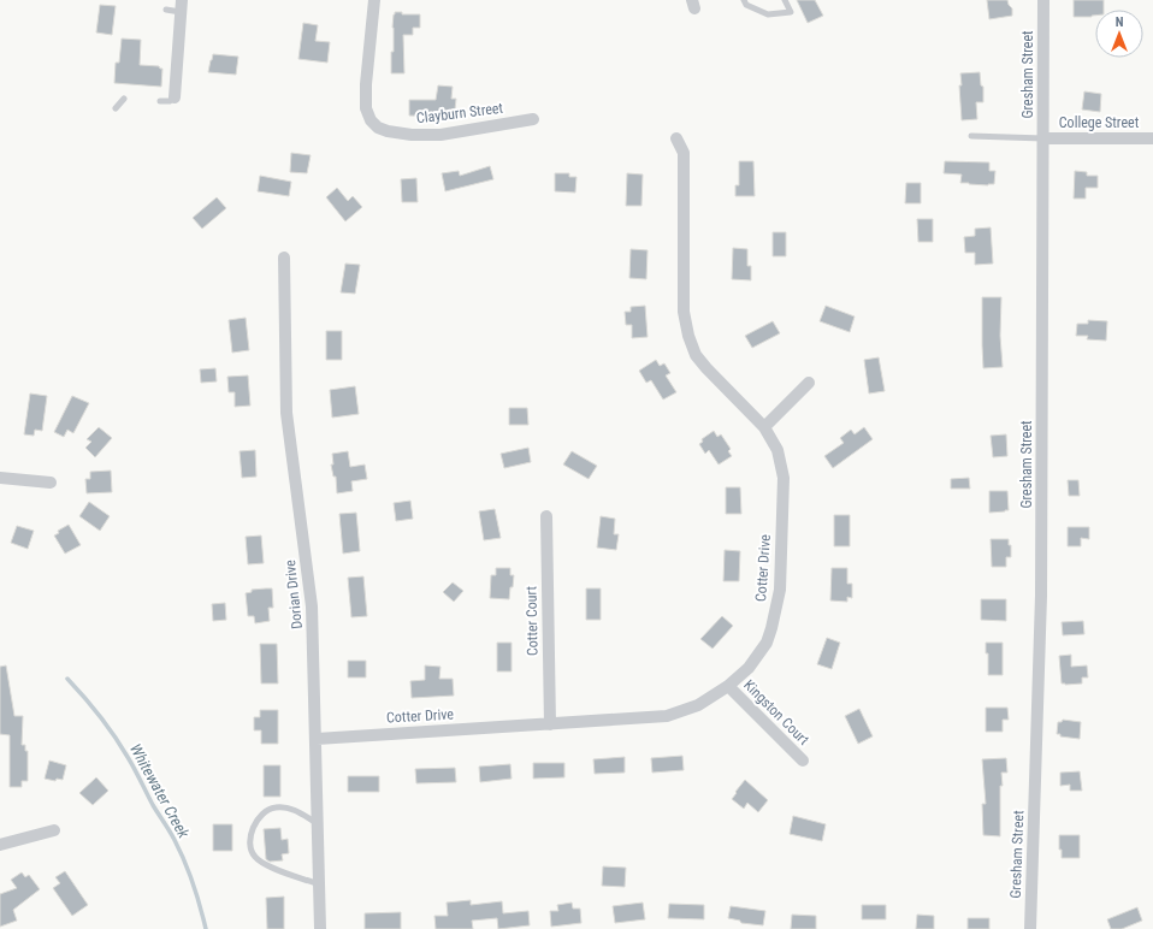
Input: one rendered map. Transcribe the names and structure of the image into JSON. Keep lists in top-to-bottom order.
{
  "streets": {
    "street": [
      "Gresham Street",
      "Clayburn Street",
      "College Street",
      "Cotter Drive",
      "Dorian Drive",
      "Cotter Court",
      "Kingston Court"
    ]
  },
  "crossings": [
    ["Gresham Street", "College Street"],
    ["Cotter Drive", "Dorian Drive"],
    ["Cotter Drive", "Cotter Court"],
    ["Cotter Drive", "Kingston Court"]
  ],
  "water": ["Whitewater Creek"],
  "north": "top"
}
